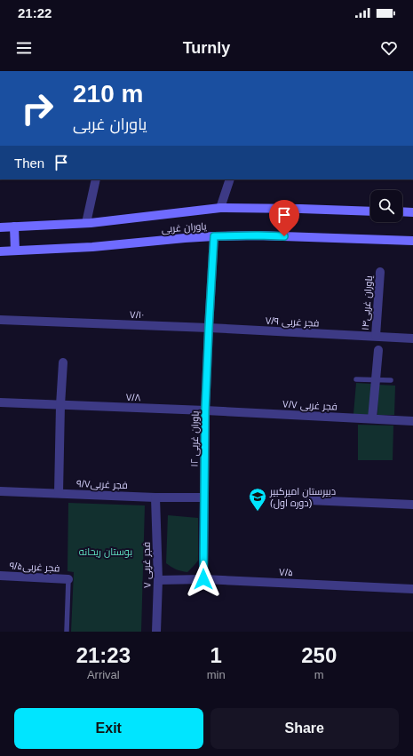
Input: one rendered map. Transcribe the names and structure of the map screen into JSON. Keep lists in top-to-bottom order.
{
  "streets": {
    "main road": ["یاوران غربی"],
    "street": [
      "یاوران غربی۱۴",
      "۷/۱۰",
      "۷/۹ فجر غربی",
      "۷/۸",
      "۷/۷ فجر غربی",
      "۱۲ یاوران غربی",
      "فجر غربی۹/۷",
      "۷ فجر غربی",
      "فجر غربی۹/۵",
      "۷/۵"
    ]
  },
  "crossings": [
    ["یاوران غربی", "۱۲ یاوران غربی"],
    ["یاوران غربی۱۴", "۷/۹ فجر غربی"],
    ["۷/۱۰", "۷/۹ فجر غربی"],
    ["۷/۱۰", "۱۲ یاوران غربی"],
    ["۷/۹ فجر غربی", "۱۲ یاوران غربی"],
    ["۷/۸", "۷/۷ فجر غربی"],
    ["۷/۸", "۱۲ یاوران غربی"],
    ["۷/۷ فجر غربی", "۱۲ یاوران غربی"],
    ["۱۲ یاوران غربی", "فجر غربی۹/۷"],
    ["۱۲ یاوران غربی", "۷/۵"],
    ["فجر غربی۹/۷", "۷ فجر غربی"],
    ["۷ فجر غربی", "۷/۵"]
  ],
  "parks": ["بوستان ریحانه"],
  "places": {
    "school or university": ["دبیرستان امیرکبیر (دوره اول)"]
  },
  "page": {
    "status": "21:22",
    "header": "Turnly",
    "turn": ["210 m", "یاوران غربی"],
    "then": "Then",
    "eta": [
      "21:23",
      "Arrival",
      "1",
      "min",
      "250",
      "m"
    ],
    "buttons": ["Exit", "Share"]
  }
}
